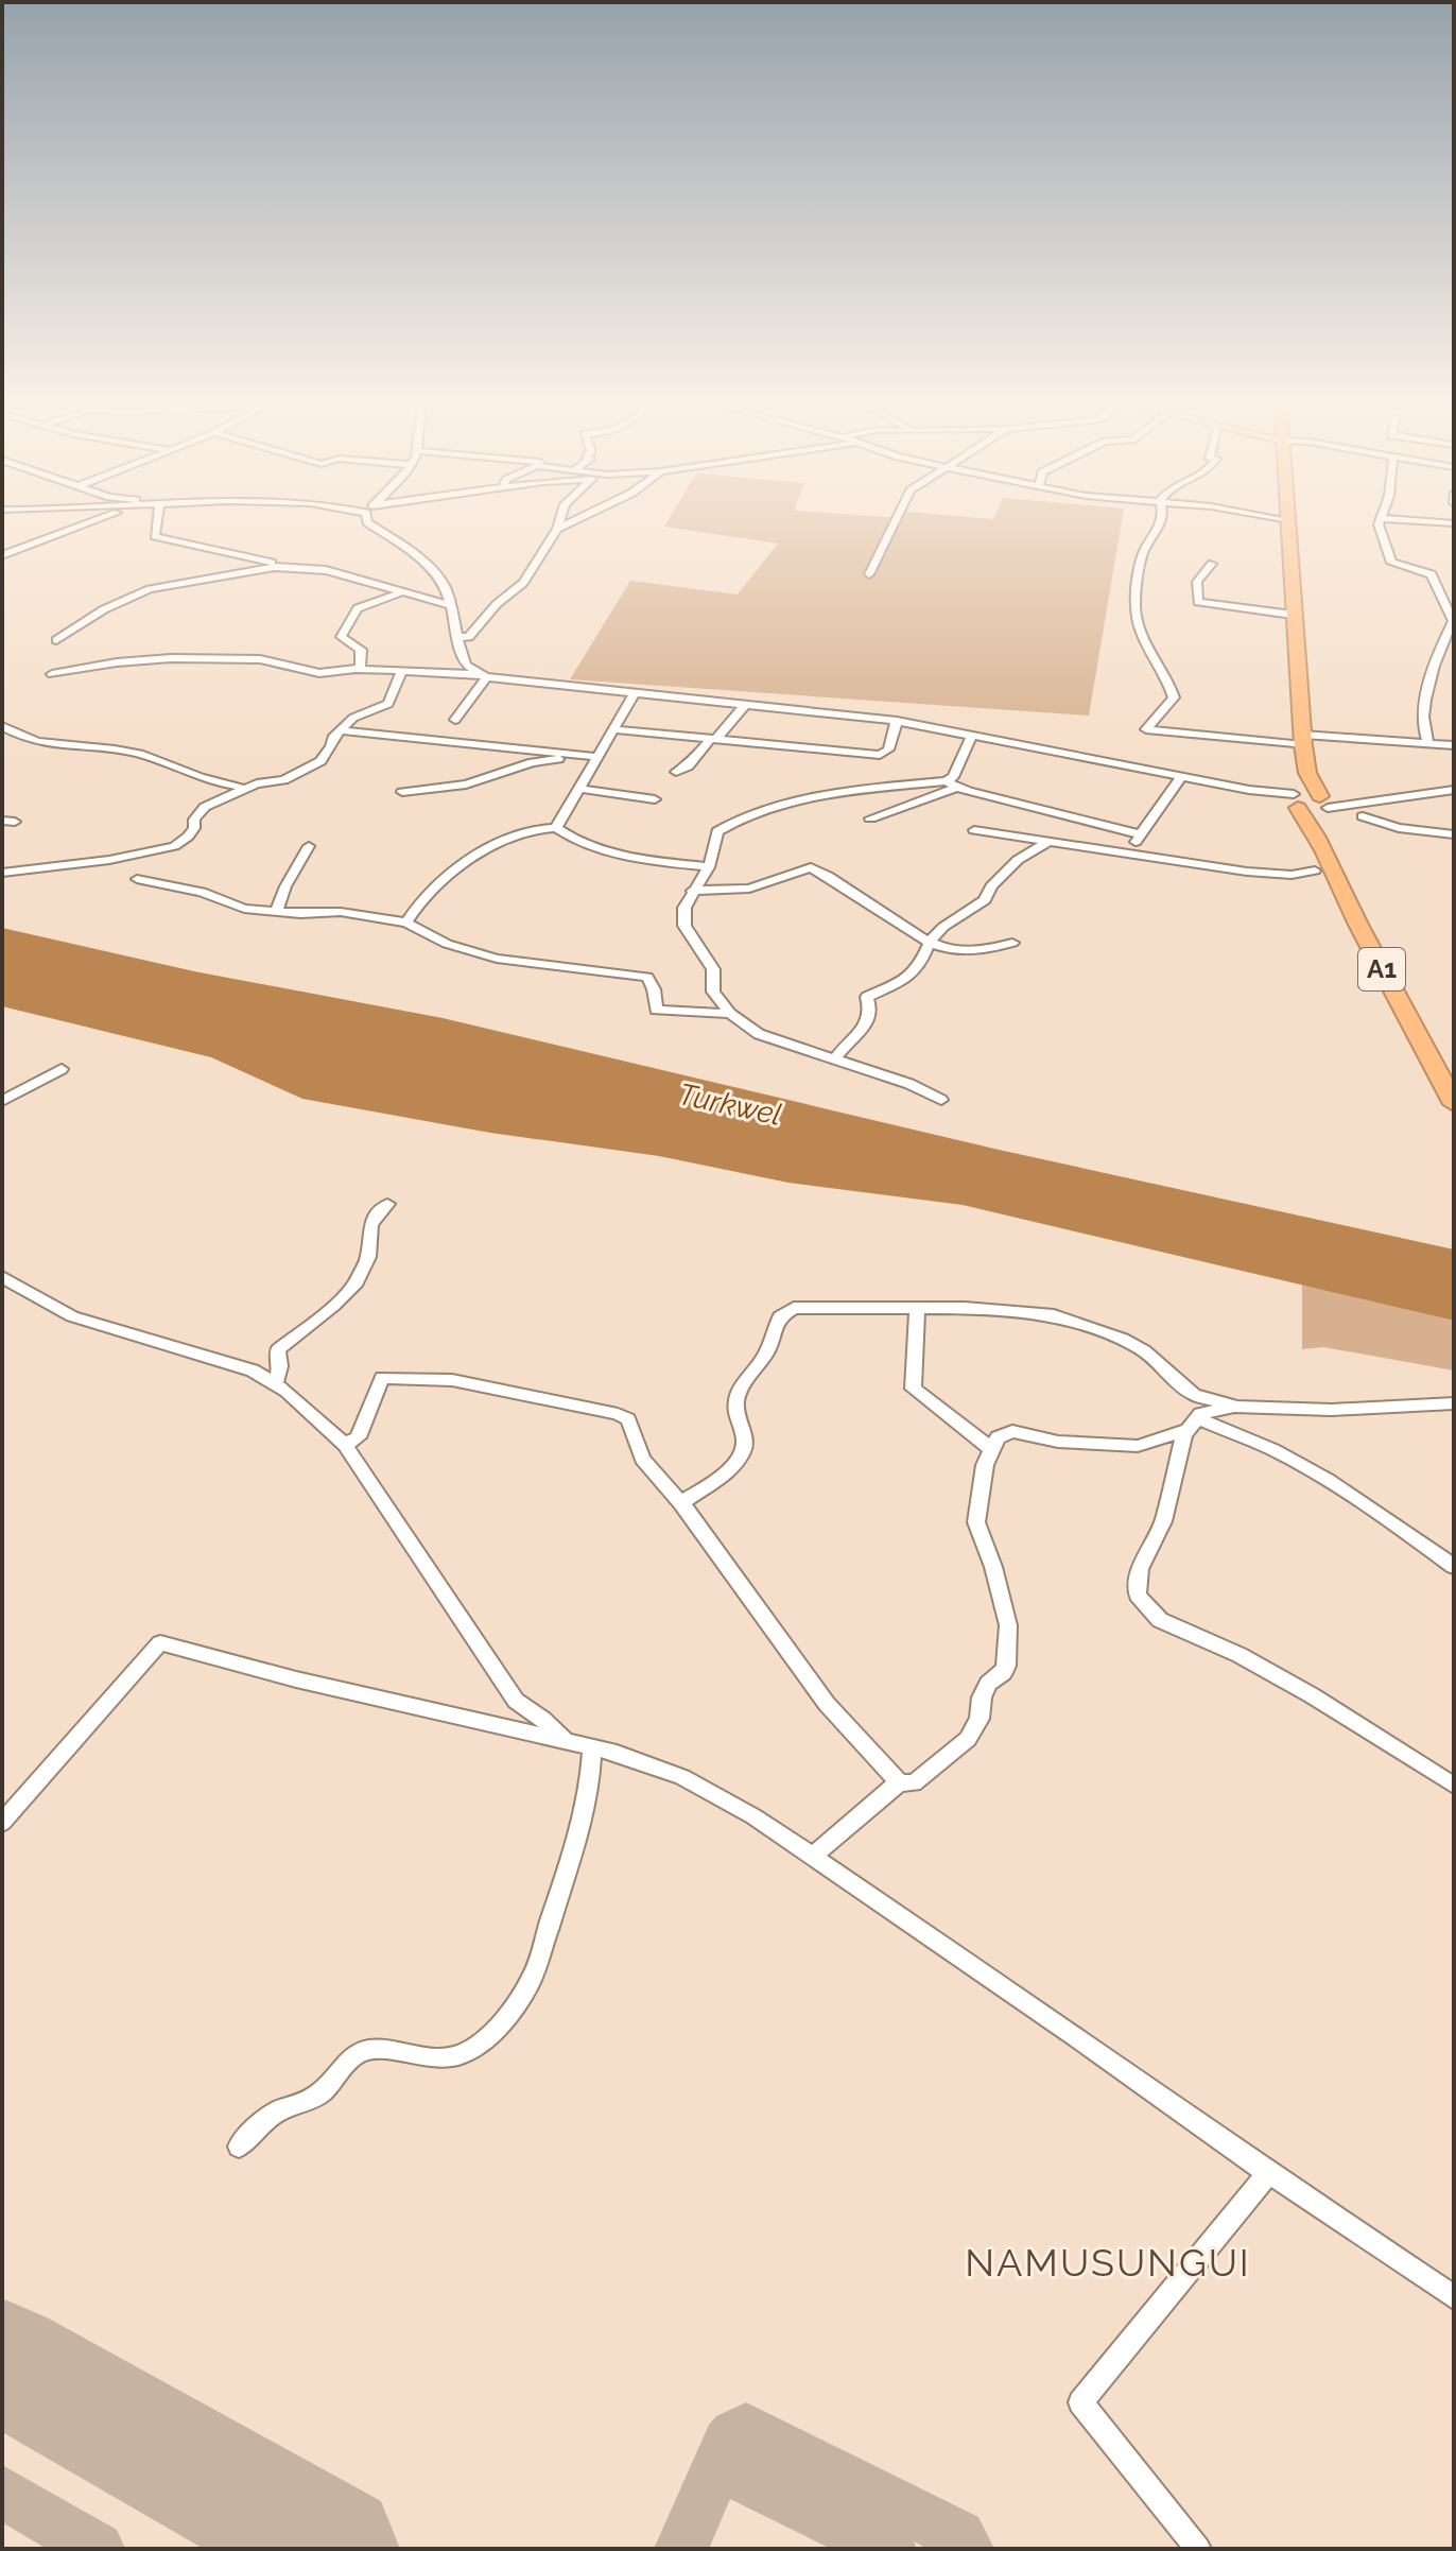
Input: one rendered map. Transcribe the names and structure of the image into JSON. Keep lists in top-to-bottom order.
{
  "streets": {
    "highway": ["A1"]
  },
  "districts": ["NAMUSUNGUI"],
  "water": ["Turkwel"]
}
